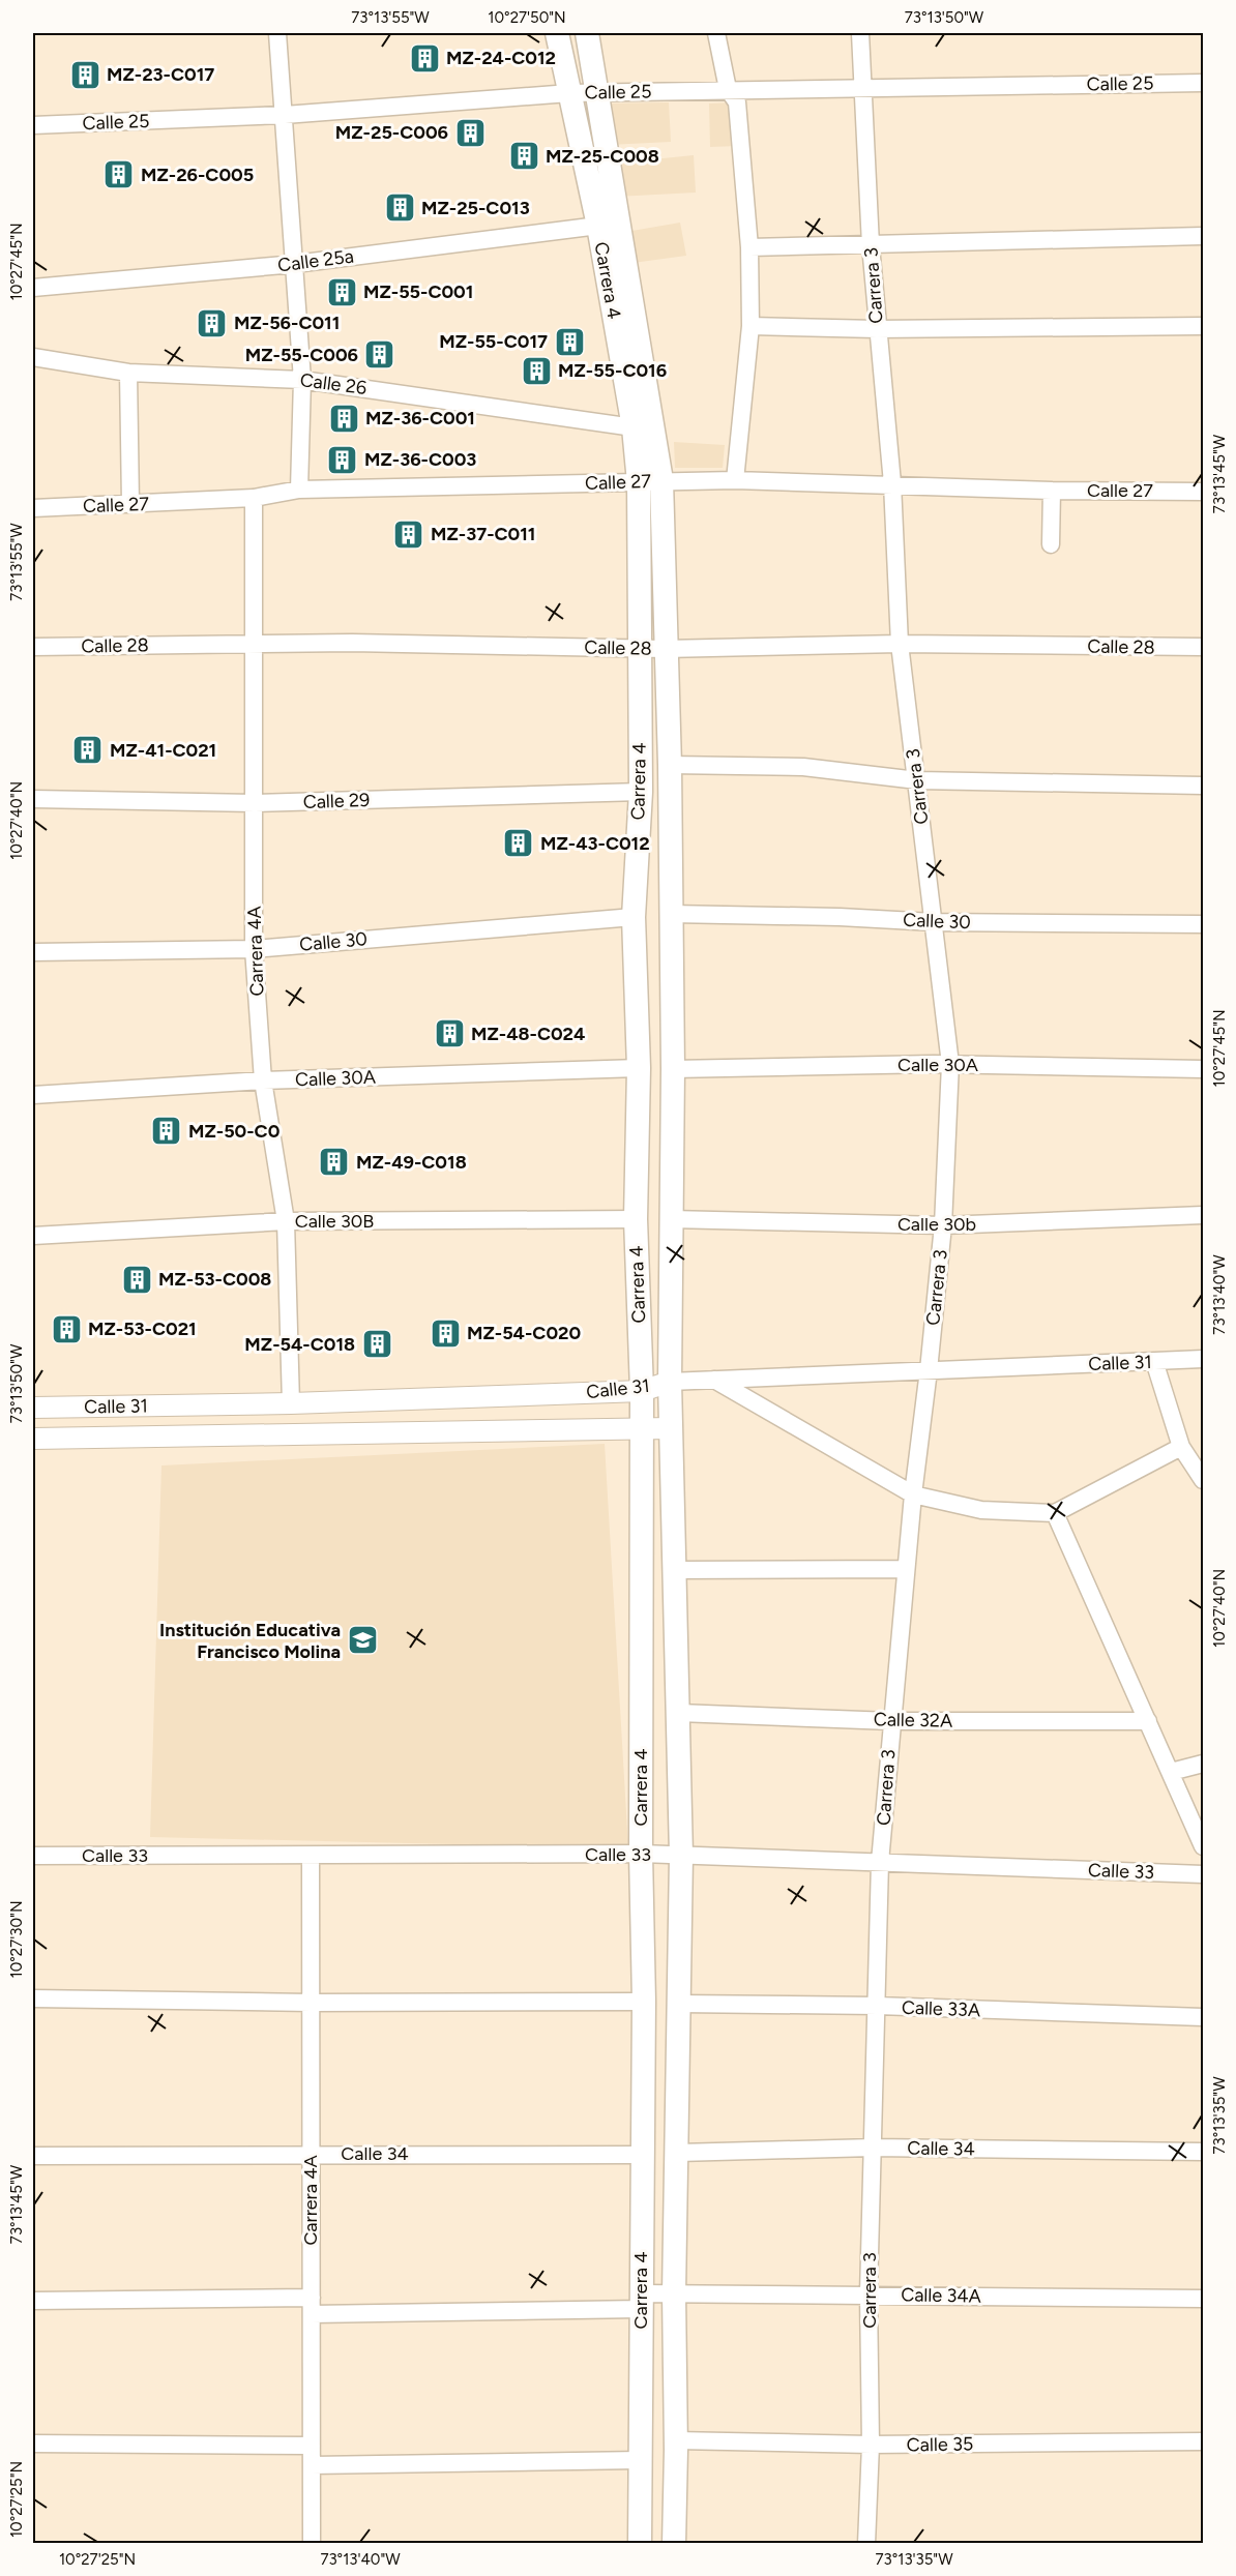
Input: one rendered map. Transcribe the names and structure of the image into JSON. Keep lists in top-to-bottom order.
{
  "streets": {
    "main road": ["Carrera 4"],
    "street": [
      "Calle 25",
      "Calle 25a",
      "Carrera 3",
      "Calle 26",
      "Calle 27",
      "Calle 28",
      "Calle 29",
      "Calle 30",
      "Carrera 4A",
      "Calle 30A",
      "Calle 30B",
      "Calle 30b",
      "Calle 31",
      "Calle 32A",
      "Calle 33",
      "Calle 33A",
      "Calle 34",
      "Calle 34A",
      "Calle 35"
    ]
  },
  "crossings": [
    ["Calle 25", "Carrera 4"],
    ["Calle 25", "Carrera 3"],
    ["Calle 25a", "Carrera 4"],
    ["Carrera 4", "Calle 26"],
    ["Carrera 4", "Calle 27"],
    ["Carrera 4", "Calle 28"],
    ["Carrera 4", "Calle 29"],
    ["Carrera 4", "Calle 30"],
    ["Carrera 4", "Calle 30A"],
    ["Carrera 4", "Calle 30B"],
    ["Carrera 4", "Calle 30b"],
    ["Carrera 4", "Calle 31"],
    ["Carrera 4", "Calle 32A"],
    ["Carrera 4", "Calle 33"],
    ["Carrera 4", "Calle 33A"],
    ["Carrera 4", "Calle 34"],
    ["Carrera 4", "Calle 34A"],
    ["Carrera 4", "Calle 35"],
    ["Carrera 3", "Calle 27"],
    ["Carrera 3", "Calle 28"],
    ["Carrera 3", "Calle 30"],
    ["Carrera 3", "Calle 30A"],
    ["Carrera 3", "Calle 30b"],
    ["Carrera 3", "Calle 31"],
    ["Carrera 3", "Calle 32A"],
    ["Carrera 3", "Calle 33"],
    ["Carrera 3", "Calle 33A"],
    ["Carrera 3", "Calle 34"],
    ["Carrera 3", "Calle 34A"],
    ["Carrera 3", "Calle 35"],
    ["Calle 27", "Carrera 4A"],
    ["Calle 28", "Carrera 4A"],
    ["Calle 29", "Carrera 4A"],
    ["Calle 30", "Carrera 4A"],
    ["Carrera 4A", "Calle 30A"],
    ["Carrera 4A", "Calle 30B"],
    ["Carrera 4A", "Calle 31"],
    ["Carrera 4A", "Calle 33"],
    ["Carrera 4A", "Calle 34"],
    ["Carrera 4A", "Calle 34A"]
  ],
  "places": {
    "building": [
      "MZ-24-C012",
      "MZ-23-C017",
      "MZ-25-C006",
      "MZ-25-C008",
      "MZ-26-C005",
      "MZ-25-C013",
      "MZ-55-C001",
      "MZ-56-C011",
      "MZ-55-C017",
      "MZ-55-C006",
      "MZ-55-C016",
      "MZ-36-C001",
      "MZ-36-C003",
      "MZ-37-C011",
      "MZ-41-C021",
      "MZ-43-C012",
      "MZ-48-C024",
      "MZ-50-C0",
      "MZ-49-C018",
      "MZ-53-C008",
      "MZ-53-C021",
      "MZ-54-C020",
      "MZ-54-C018"
    ],
    "school or university": ["Institución Educativa Francisco Molina"]
  },
  "coordinates": [
    "73°13'55\"W",
    "10°27'50\"N",
    "73°13'50\"W",
    "10°27'45\"N",
    "73°13'45\"W",
    "10°27'40\"N",
    "73°13'40\"W",
    "10°27'30\"N",
    "73°13'35\"W",
    "10°27'25\"N"
  ]
}
